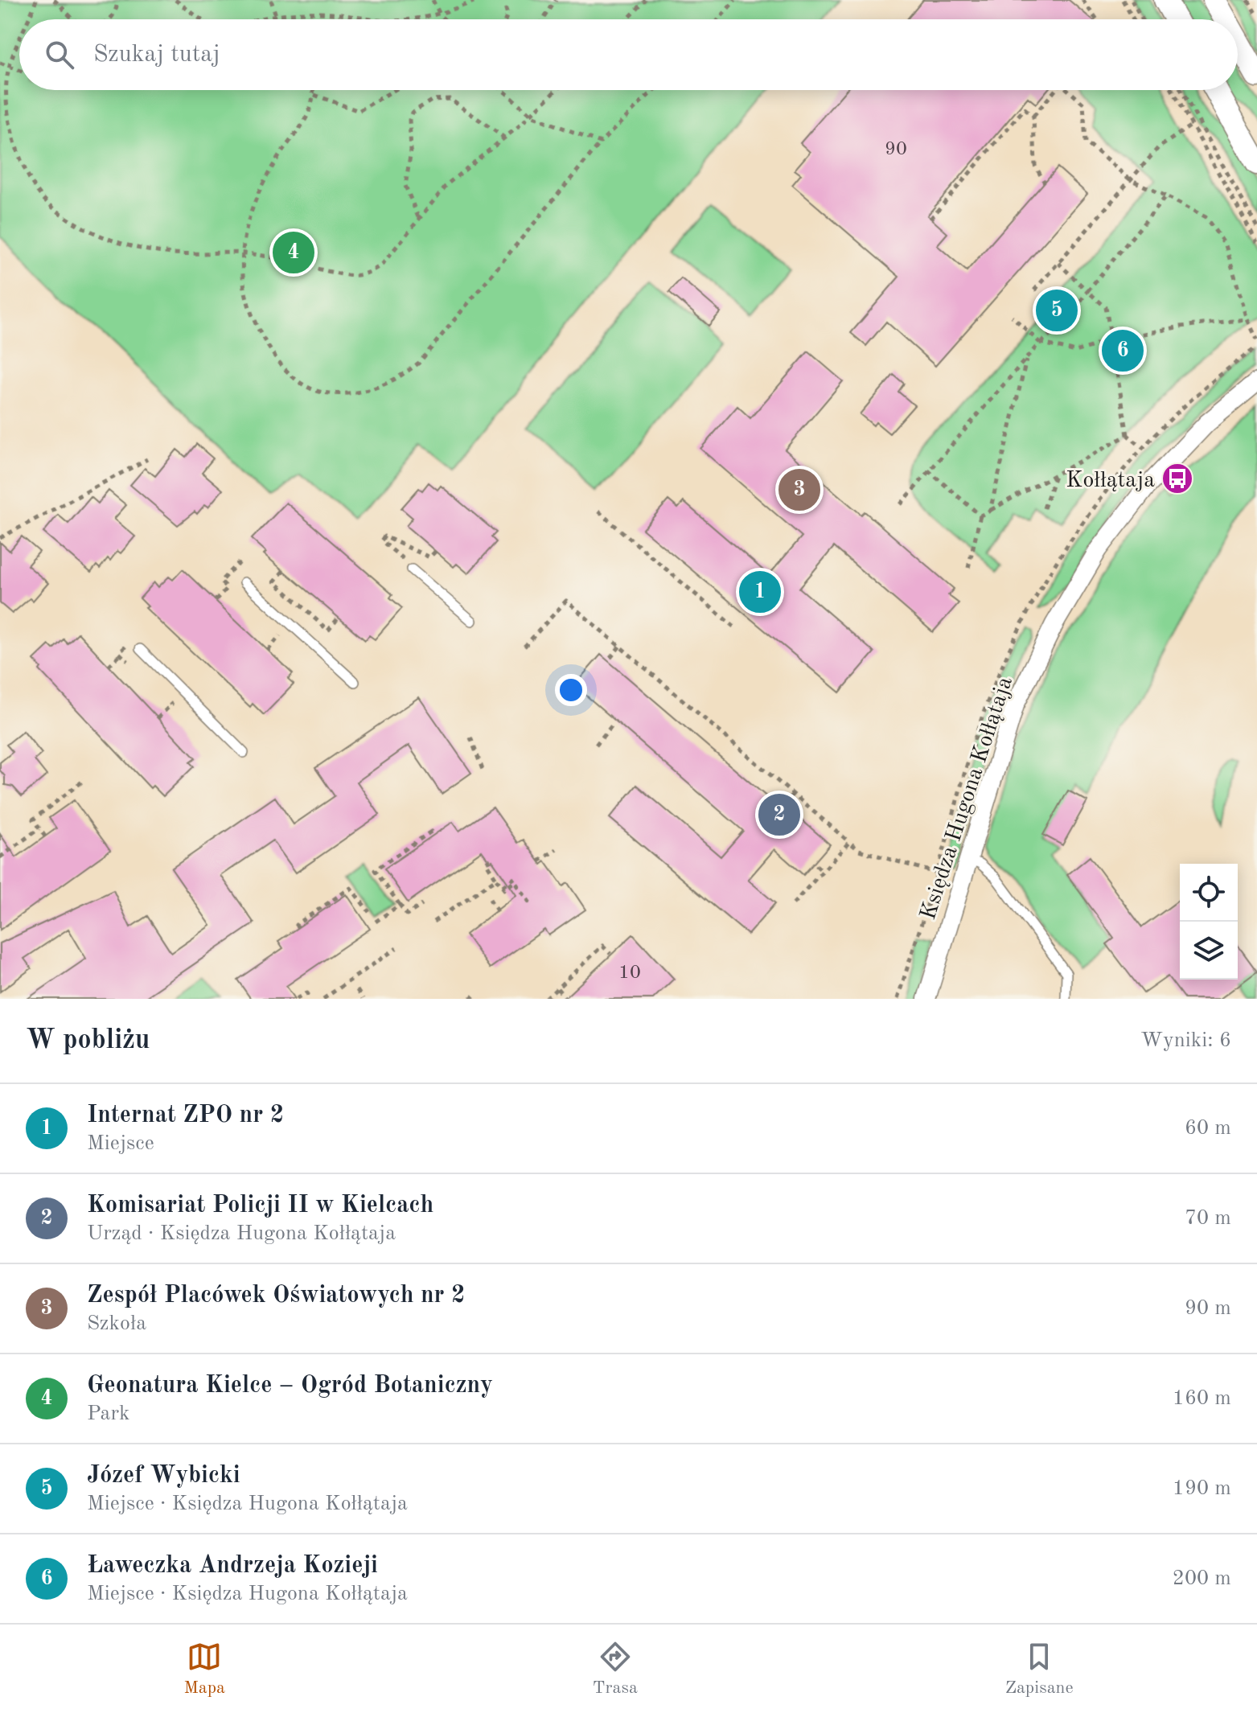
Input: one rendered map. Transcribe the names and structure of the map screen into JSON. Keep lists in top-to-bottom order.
{
  "streets": {
    "street": ["Księdza Hugona Kołłątaja"]
  },
  "places": {
    "bus stop": ["Kołłątaja"]
  },
  "house_numbers": ["90", "10"],
  "page": {
    "search": "Szukaj tutaj",
    "pins": [
      "4",
      "5",
      "6",
      "3",
      "1",
      "2"
    ],
    "heading": ["W pobliżu", "Wyniki: 6"],
    "list": [
      {
        "mark": "1",
        "name": "Internat ZPO nr 2",
        "note": "Miejsce",
        "value": "60 m"
      },
      {
        "mark": "2",
        "name": "Komisariat Policji II w Kielcach",
        "note": "Urząd · Księdza Hugona Kołłątaja",
        "value": "70 m"
      },
      {
        "mark": "3",
        "name": "Zespół Placówek Oświatowych nr 2",
        "note": "Szkoła",
        "value": "90 m"
      },
      {
        "mark": "4",
        "name": "Geonatura Kielce – Ogród Botaniczny",
        "note": "Park",
        "value": "160 m"
      },
      {
        "mark": "5",
        "name": "Józef Wybicki",
        "note": "Miejsce · Księdza Hugona Kołłątaja",
        "value": "190 m"
      },
      {
        "mark": "6",
        "name": "Ławeczka Andrzeja Kozieji",
        "note": "Miejsce · Księdza Hugona Kołłątaja",
        "value": "200 m"
      }
    ],
    "nav": ["Mapa", "Trasa", "Zapisane"]
  }
}
